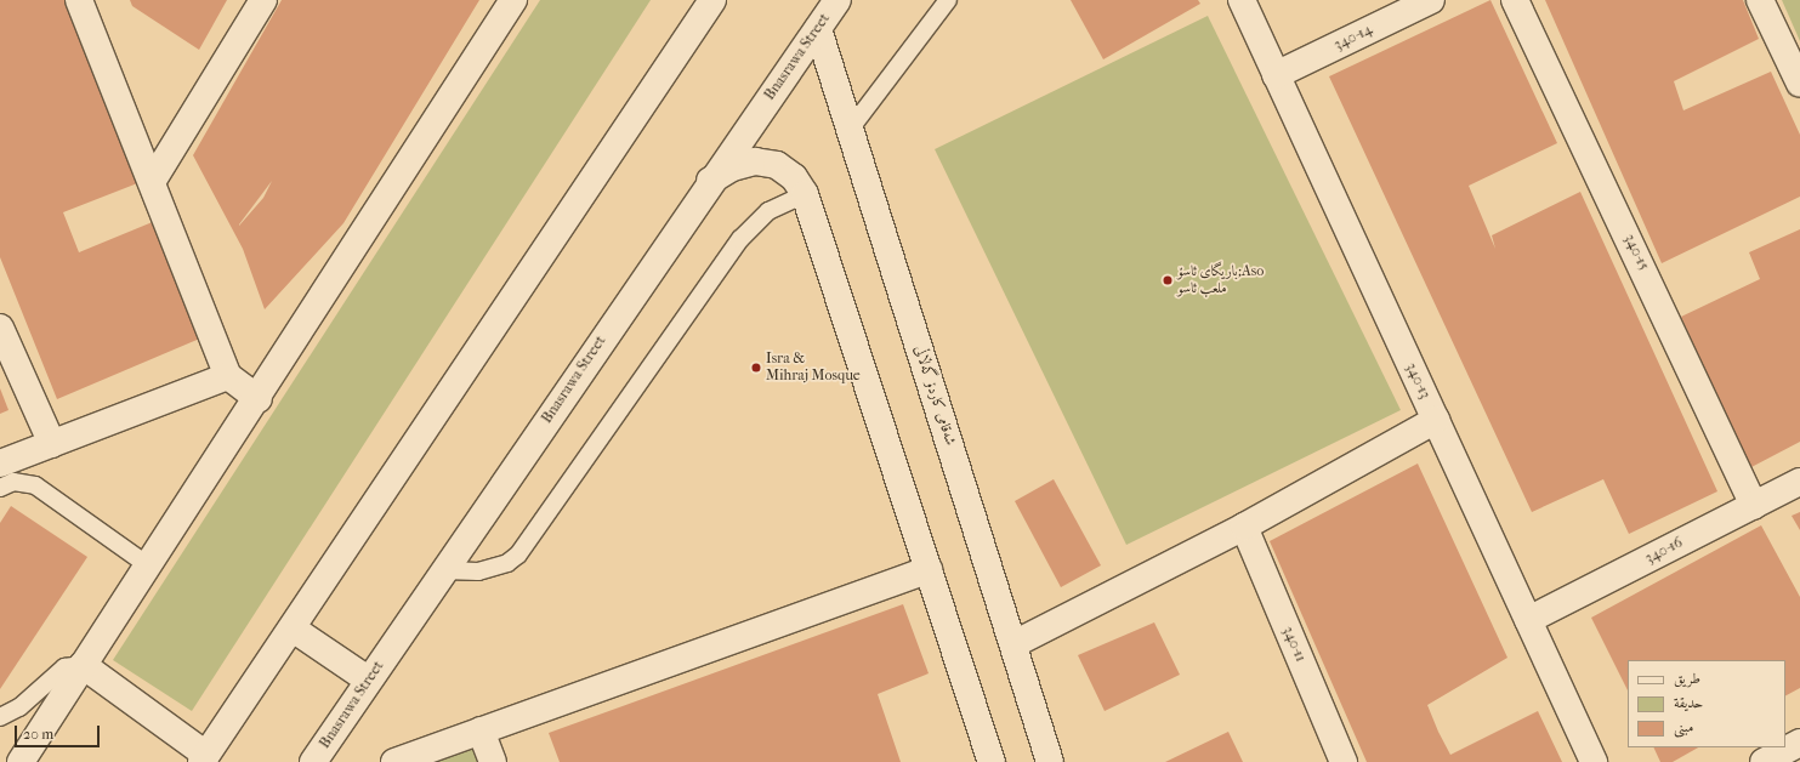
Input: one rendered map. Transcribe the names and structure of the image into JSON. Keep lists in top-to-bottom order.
{
  "streets": {
    "street": [
      "340-14",
      "Bnasrawa Street",
      "340-15",
      "340-13",
      "شەقامی کاردۆ گەڵاڵی",
      "340-16",
      "340-11"
    ]
  },
  "crossings": [
    ["340-14", "340-13"],
    ["Bnasrawa Street", "شەقامی کاردۆ گەڵاڵی"],
    ["340-15", "340-16"],
    ["340-13", "340-16"]
  ],
  "places": ["یاریگای ئاسۆ;Aso ملعب ئاسو", "Isra & Mihraj Mosque"],
  "legend": ["طريق", "حديقة", "مبنى"],
  "scale_bar": "20 m"
}
